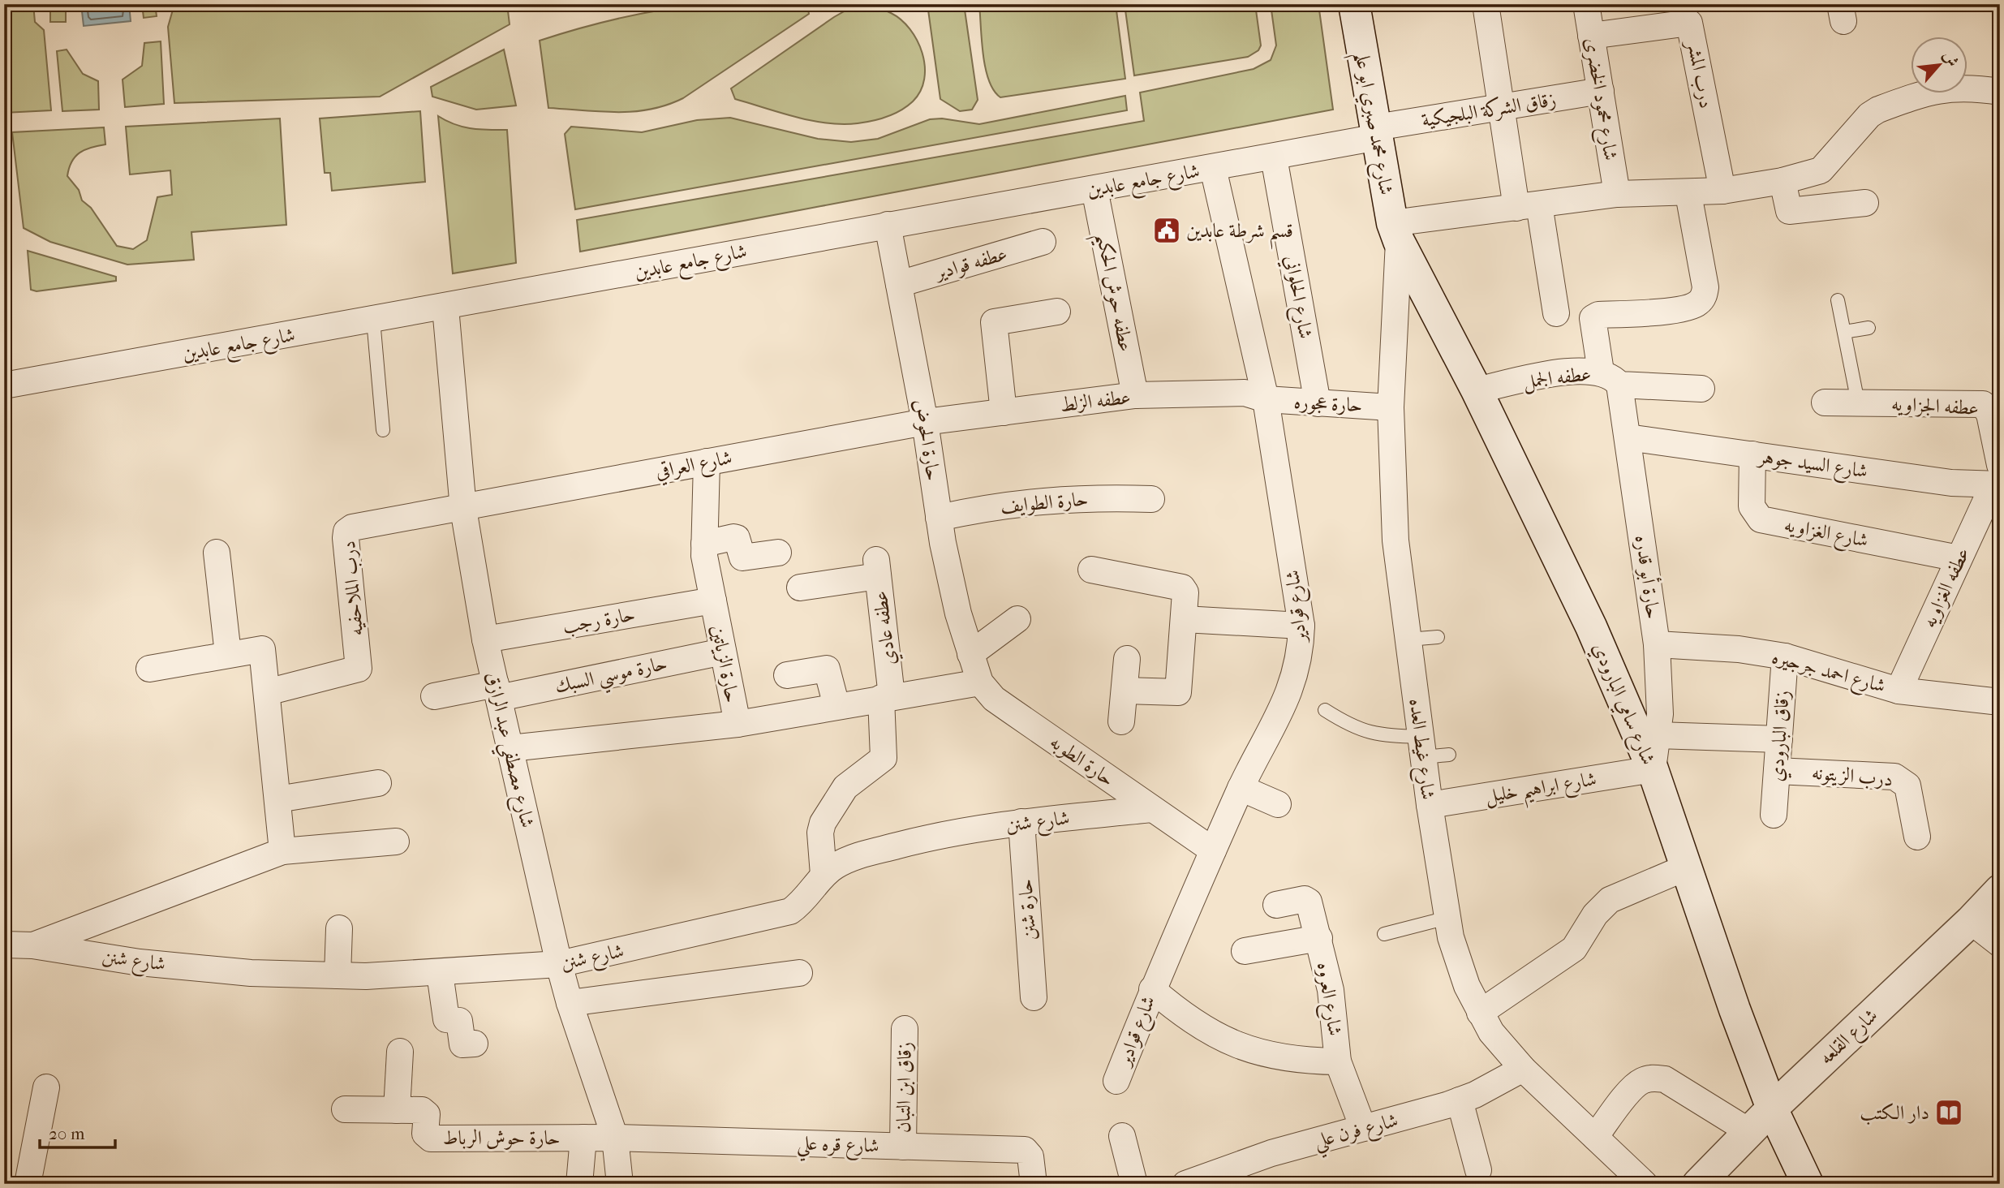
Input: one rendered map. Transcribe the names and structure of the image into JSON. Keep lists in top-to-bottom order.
{
  "streets": {
    "main road": ["شارع محمد صبري ابو علم", "شارع سامي البارودي", "شارع القلعه"],
    "street": [
      "درب المشر",
      "شارع محمود الخضرى",
      "زقاق الشركة البلجيكية",
      "شارع جامع عابدين",
      "عطفه قوادير",
      "عطفه حوش الحكيم",
      "شارع الحلواني",
      "عطفه الجمل",
      "عطفه الزلط",
      "حارة عجوره",
      "عطفه الجزاويه",
      "حارة الحوض",
      "شارع السيد جوهر",
      "شارع العراقي",
      "حارة الطوايف",
      "شارع الغزاويه",
      "حارة أبو قدره",
      "عطفه الغزاويه",
      "درب الملاحفيه",
      "شارع قوادير",
      "حارة رجب",
      "عطفه عادي",
      "حارة الزياتين",
      "شارع احمد جرجيره",
      "حارة موسي السبك",
      "زقاق البارودي",
      "شارع غيط العده",
      "شارع مصطفي عبد الرازق",
      "حارة الطوبه",
      "درب الزيتونه",
      "شارع ابراهيم خليل",
      "شارع شنن",
      "حارة شنن",
      "شارع العروه",
      "زقاق ابن التبان",
      "شارع فرن علي",
      "حارة حوش الرباط",
      "شارع قره علي"
    ]
  },
  "crossings": [
    ["درب المشر", "شارع محمود الخضرى"],
    ["شارع محمود الخضرى", "زقاق الشركة البلجيكية"],
    ["زقاق الشركة البلجيكية", "شارع محمد صبري ابو علم"],
    ["زقاق الشركة البلجيكية", "شارع جامع عابدين"],
    ["شارع محمد صبري ابو علم", "شارع جامع عابدين"],
    ["شارع محمد صبري ابو علم", "شارع سامي البارودي"],
    ["شارع محمد صبري ابو علم", "شارع غيط العده"],
    ["شارع جامع عابدين", "عطفه حوش الحكيم"],
    ["شارع جامع عابدين", "شارع الحلواني"],
    ["شارع جامع عابدين", "حارة الحوض"],
    ["شارع جامع عابدين", "شارع قوادير"],
    ["شارع جامع عابدين", "شارع مصطفي عبد الرازق"],
    ["عطفه قوادير", "حارة الحوض"],
    ["عطفه حوش الحكيم", "عطفه الزلط"],
    ["شارع الحلواني", "حارة عجوره"],
    ["عطفه الجمل", "حارة أبو قدره"],
    ["عطفه الجمل", "شارع سامي البارودي"],
    ["عطفه الزلط", "حارة عجوره"],
    ["عطفه الزلط", "حارة الحوض"],
    ["عطفه الزلط", "شارع العراقي"],
    ["عطفه الزلط", "شارع قوادير"],
    ["حارة عجوره", "شارع قوادير"],
    ["حارة عجوره", "شارع غيط العده"],
    ["عطفه الجزاويه", "شارع السيد جوهر"],
    ["عطفه الجزاويه", "عطفه الغزاويه"],
    ["حارة الحوض", "شارع العراقي"],
    ["حارة الحوض", "حارة الطوايف"],
    ["حارة الحوض", "حارة الطوبه"],
    ["شارع السيد جوهر", "شارع الغزاويه"],
    ["شارع السيد جوهر", "حارة أبو قدره"],
    ["شارع السيد جوهر", "عطفه الغزاويه"],
    ["شارع العراقي", "درب الملاحفيه"],
    ["شارع العراقي", "حارة الزياتين"],
    ["شارع العراقي", "شارع مصطفي عبد الرازق"],
    ["شارع الغزاويه", "عطفه الغزاويه"],
    ["حارة أبو قدره", "شارع احمد جرجيره"],
    ["حارة أبو قدره", "شارع سامي البارودي"],
    ["حارة أبو قدره", "شارع ابراهيم خليل"],
    ["عطفه الغزاويه", "شارع احمد جرجيره"],
    ["درب الملاحفيه", "شارع مصطفي عبد الرازق"],
    ["شارع قوادير", "حارة الطوبه"],
    ["حارة رجب", "حارة الزياتين"],
    ["حارة رجب", "شارع مصطفي عبد الرازق"],
    ["عطفه عادي", "حارة الزياتين"],
    ["عطفه عادي", "شارع شنن"],
    ["حارة الزياتين", "حارة موسي السبك"],
    ["حارة الزياتين", "حارة الطوبه"],
    ["شارع احمد جرجيره", "زقاق البارودي"],
    ["حارة موسي السبك", "شارع مصطفي عبد الرازق"],
    ["شارع سامي البارودي", "شارع غيط العده"],
    ["شارع سامي البارودي", "شارع ابراهيم خليل"],
    ["شارع سامي البارودي", "شارع القلعه"],
    ["زقاق البارودي", "درب الزيتونه"],
    ["شارع غيط العده", "شارع ابراهيم خليل"],
    ["شارع غيط العده", "شارع فرن علي"],
    ["شارع مصطفي عبد الرازق", "شارع شنن"],
    ["شارع مصطفي عبد الرازق", "حارة حوش الرباط"],
    ["شارع مصطفي عبد الرازق", "شارع قره علي"],
    ["حارة الطوبه", "شارع شنن"],
    ["شارع شنن", "حارة شنن"],
    ["شارع العروه", "شارع فرن علي"],
    ["زقاق ابن التبان", "شارع قره علي"],
    ["حارة حوش الرباط", "شارع قره علي"]
  ],
  "places": {
    "public building": ["قسم شرطة عابدين"],
    "library": ["دار الكتب"]
  },
  "scale_bar": "20 m",
  "north": "top right"
}
